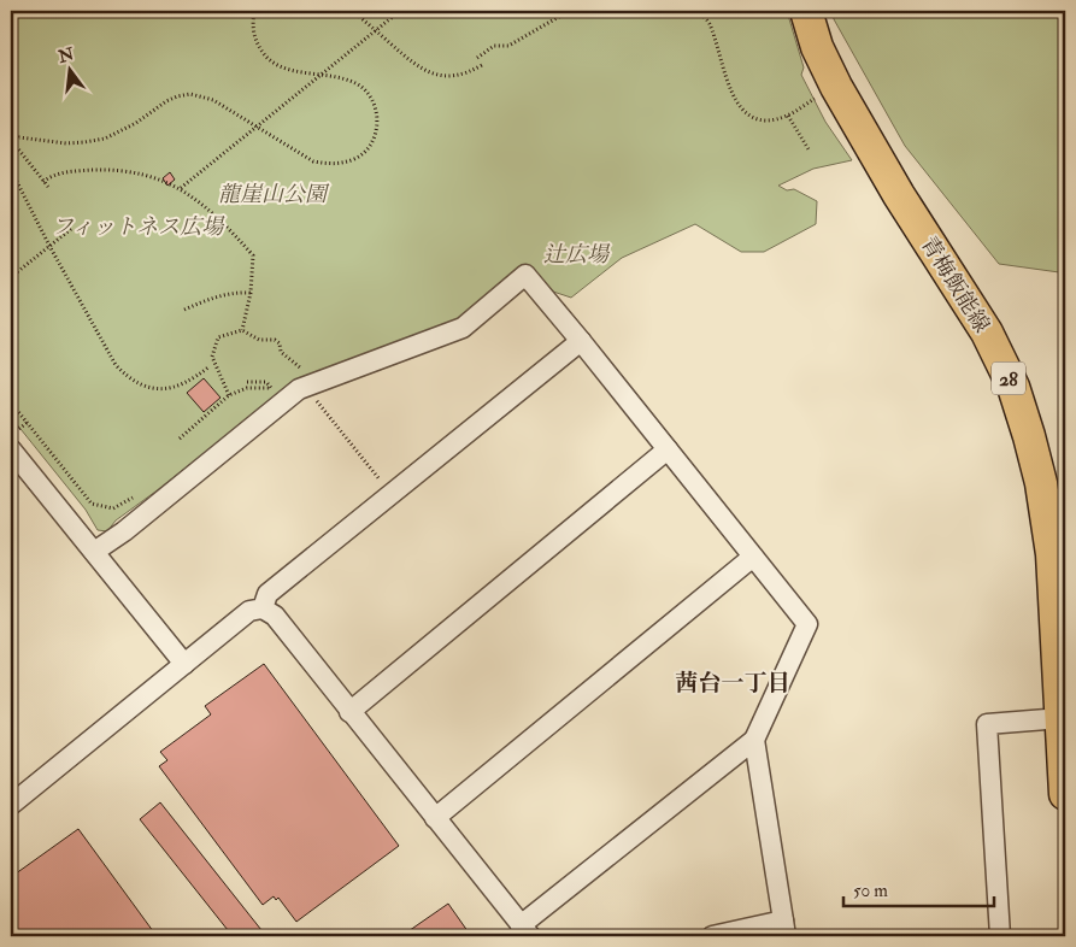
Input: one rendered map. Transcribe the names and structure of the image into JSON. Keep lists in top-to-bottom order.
{
  "streets": {
    "main road": ["青梅飯能線", "28"]
  },
  "districts": ["茜台一丁目"],
  "parks": ["龍崖山公園", "フィットネス広場", "辻広場"],
  "scale_bar": "50 m",
  "north": "top"
}
